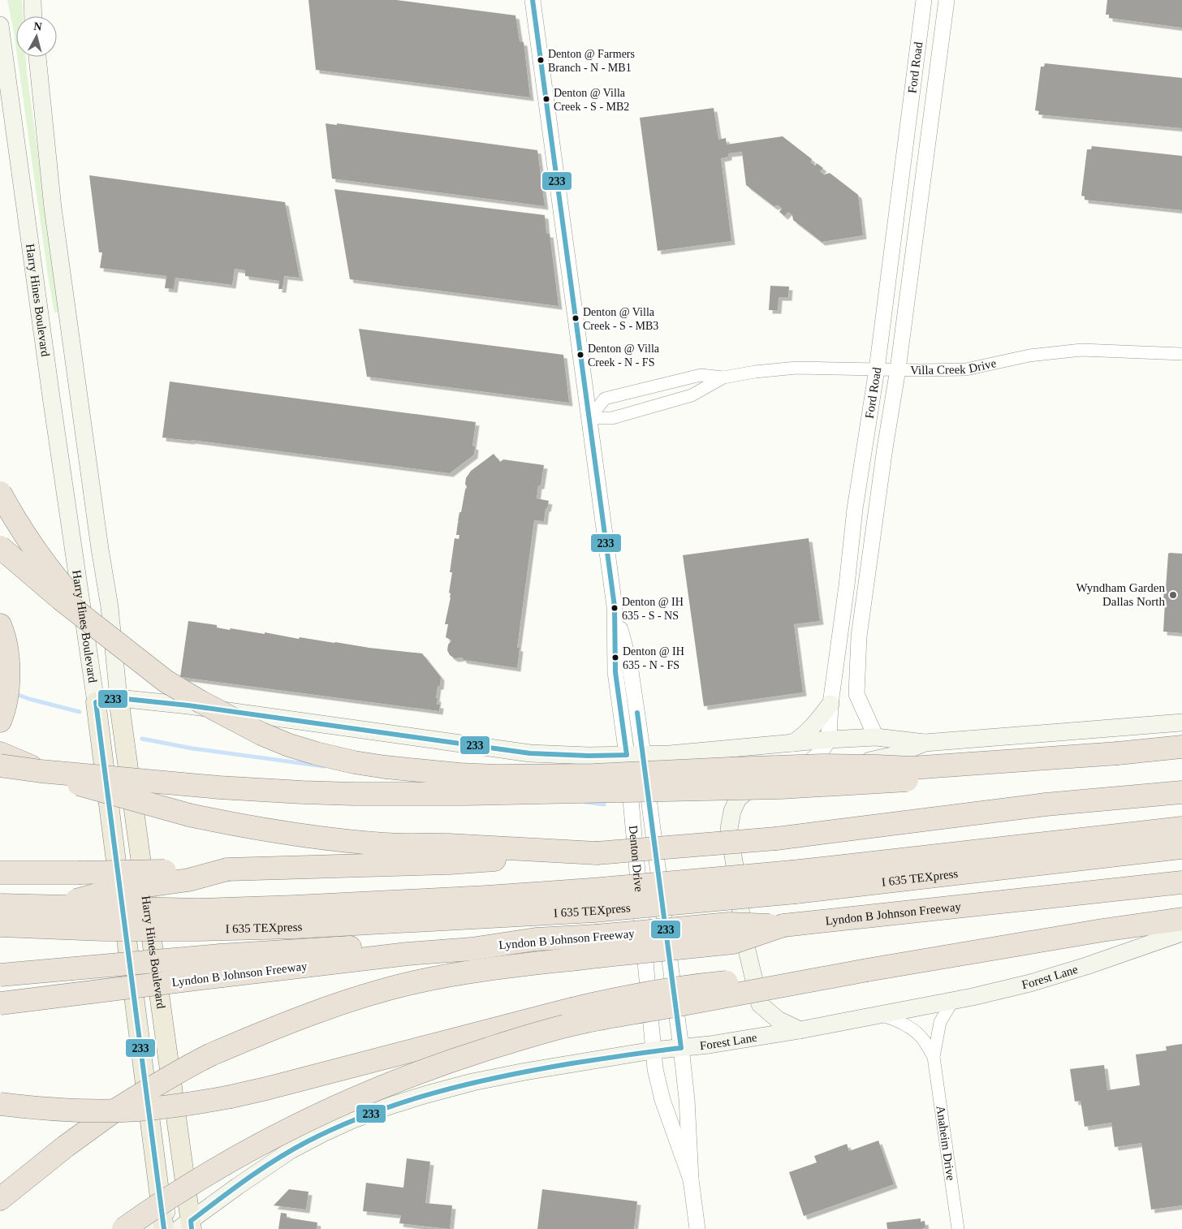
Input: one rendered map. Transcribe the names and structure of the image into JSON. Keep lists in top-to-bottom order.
{
  "streets": {
    "highway": ["I 635 TEXpress", "Lyndon B Johnson Freeway"],
    "main road": ["Harry Hines Boulevard", "Forest Lane"],
    "street": [
      "Ford Road",
      "Villa Creek Drive",
      "Denton Drive",
      "Anaheim Drive"
    ]
  },
  "crossings": [
    ["Ford Road", "Villa Creek Drive"],
    ["Harry Hines Boulevard", "Forest Lane"],
    ["Villa Creek Drive", "Denton Drive"],
    ["Denton Drive", "Forest Lane"],
    ["Forest Lane", "Anaheim Drive"]
  ],
  "places": [
    "Denton @ Farmers Branch - N - MB1",
    "Denton @ Villa Creek - S - MB2",
    "Denton @ Villa Creek - S - MB3",
    "Denton @ Villa Creek - N - FS",
    "Wyndham Garden Dallas North",
    "Denton @ IH 635 - S - NS",
    "Denton @ IH 635 - N - FS"
  ],
  "lines": ["transit line 233"],
  "north": "top"
}
